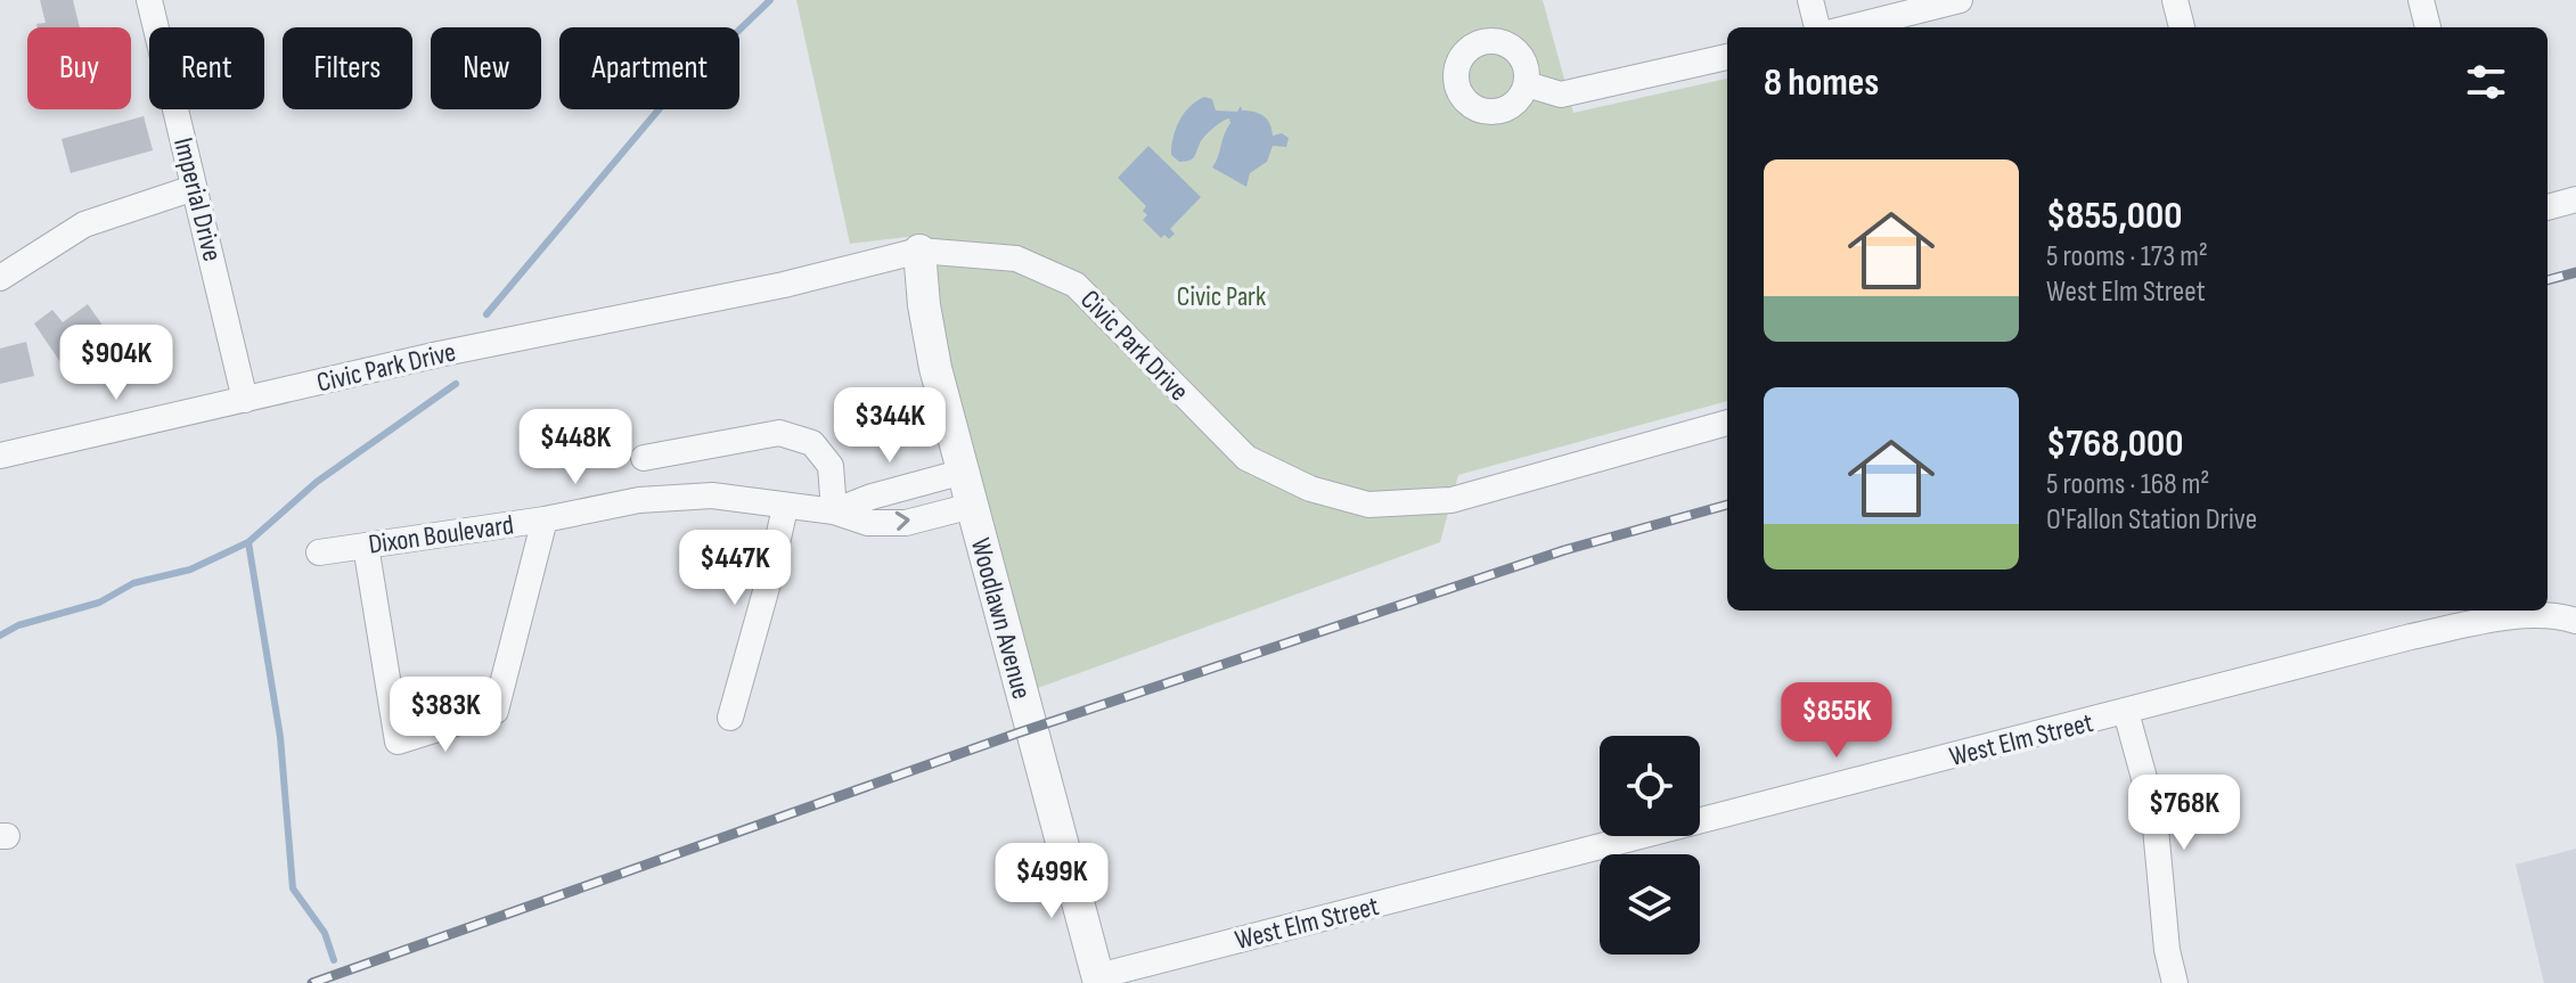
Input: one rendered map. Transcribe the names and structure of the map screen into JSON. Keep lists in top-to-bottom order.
{
  "streets": {
    "street": [
      "Imperial Drive",
      "Civic Park Drive",
      "Dixon Boulevard",
      "Woodlawn Avenue",
      "West Elm Street"
    ]
  },
  "crossings": [
    ["Imperial Drive", "Civic Park Drive"],
    ["Civic Park Drive", "Woodlawn Avenue"],
    ["Dixon Boulevard", "Woodlawn Avenue"],
    ["Woodlawn Avenue", "West Elm Street"]
  ],
  "parks": ["Civic Park"],
  "page": {
    "chip": [
      "Buy",
      "Rent",
      "Filters",
      "New",
      "Apartment"
    ],
    "heading": "8 homes",
    "list": [
      {
        "name": "$855,000",
        "note": "5 rooms · 173 m² · West Elm Street"
      },
      {
        "name": "$768,000",
        "note": "5 rooms · 168 m² · O'Fallon Station Drive"
      }
    ],
    "price": [
      "$904K",
      "$344K",
      "$448K",
      "$447K",
      "$383K",
      "$855K",
      "$768K",
      "$499K"
    ]
  }
}
